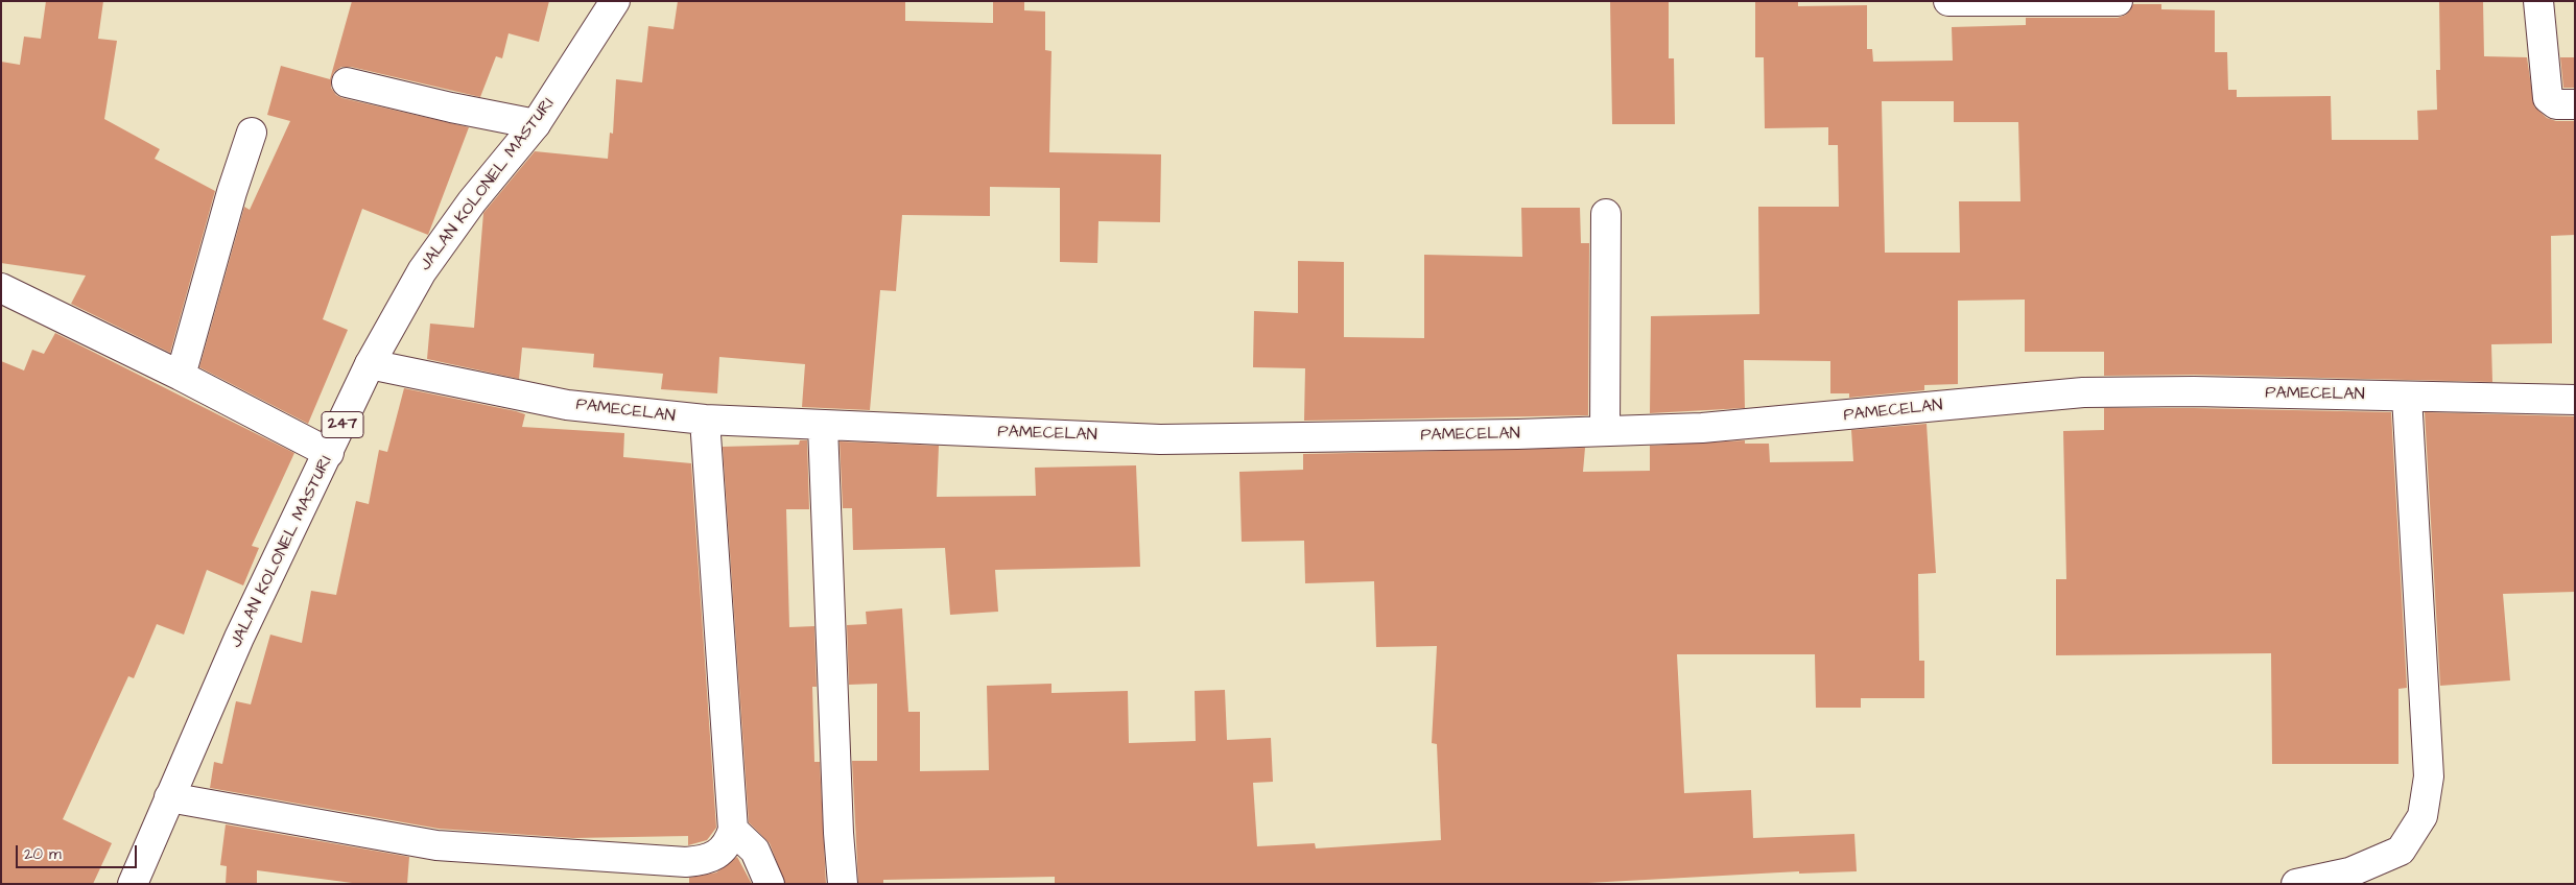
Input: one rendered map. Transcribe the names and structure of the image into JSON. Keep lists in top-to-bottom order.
{
  "streets": {
    "street": ["JALAN KOLONEL MASTURI", "PAMECELAN", "247"]
  },
  "crossings": [
    ["JALAN KOLONEL MASTURI", "PAMECELAN"]
  ],
  "scale_bar": "20 m"
}
